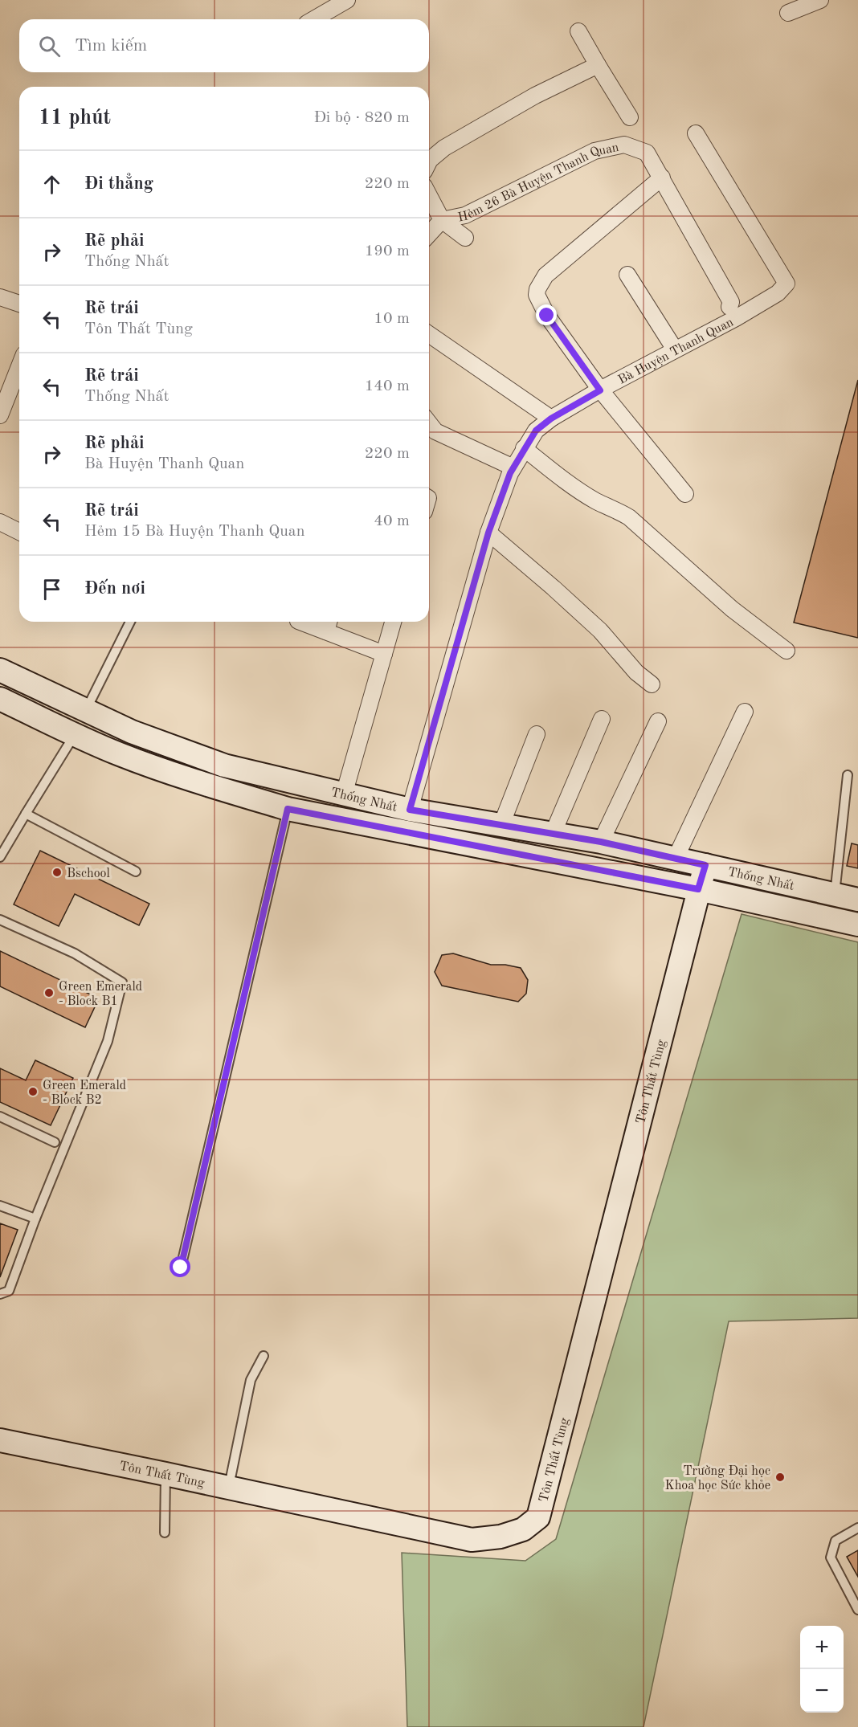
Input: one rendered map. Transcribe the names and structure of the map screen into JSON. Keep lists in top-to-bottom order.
{
  "streets": {
    "main road": ["Thống Nhất", "Tôn Thất Tùng"],
    "street": ["Hẻm 26 Bà Huyện Thanh Quan", "Bà Huyện Thanh Quan"]
  },
  "crossings": [
    ["Hẻm 26 Bà Huyện Thanh Quan", "Bà Huyện Thanh Quan"],
    ["Bà Huyện Thanh Quan", "Thống Nhất"],
    ["Thống Nhất", "Tôn Thất Tùng"]
  ],
  "places": [
    "Bschool",
    "Green Emerald - Block B1",
    "Green Emerald - Block B2",
    "Trường Đại học Khoa học Sức khỏe"
  ],
  "page": {
    "search": "Tìm kiếm",
    "heading": ["11 phút", "Đi bộ · 820 m"],
    "list": [
      ["Đi thẳng", "220 m"],
      ["Rẽ phải", "Thống Nhất", "190 m"],
      ["Rẽ trái", "Tôn Thất Tùng", "10 m"],
      ["Rẽ trái", "Thống Nhất", "140 m"],
      ["Rẽ phải", "Bà Huyện Thanh Quan", "220 m"],
      ["Rẽ trái", "Hẻm 15 Bà Huyện Thanh Quan", "40 m"],
      "Đến nơi"
    ],
    "map_buttons": ["+", "−"]
  }
}
